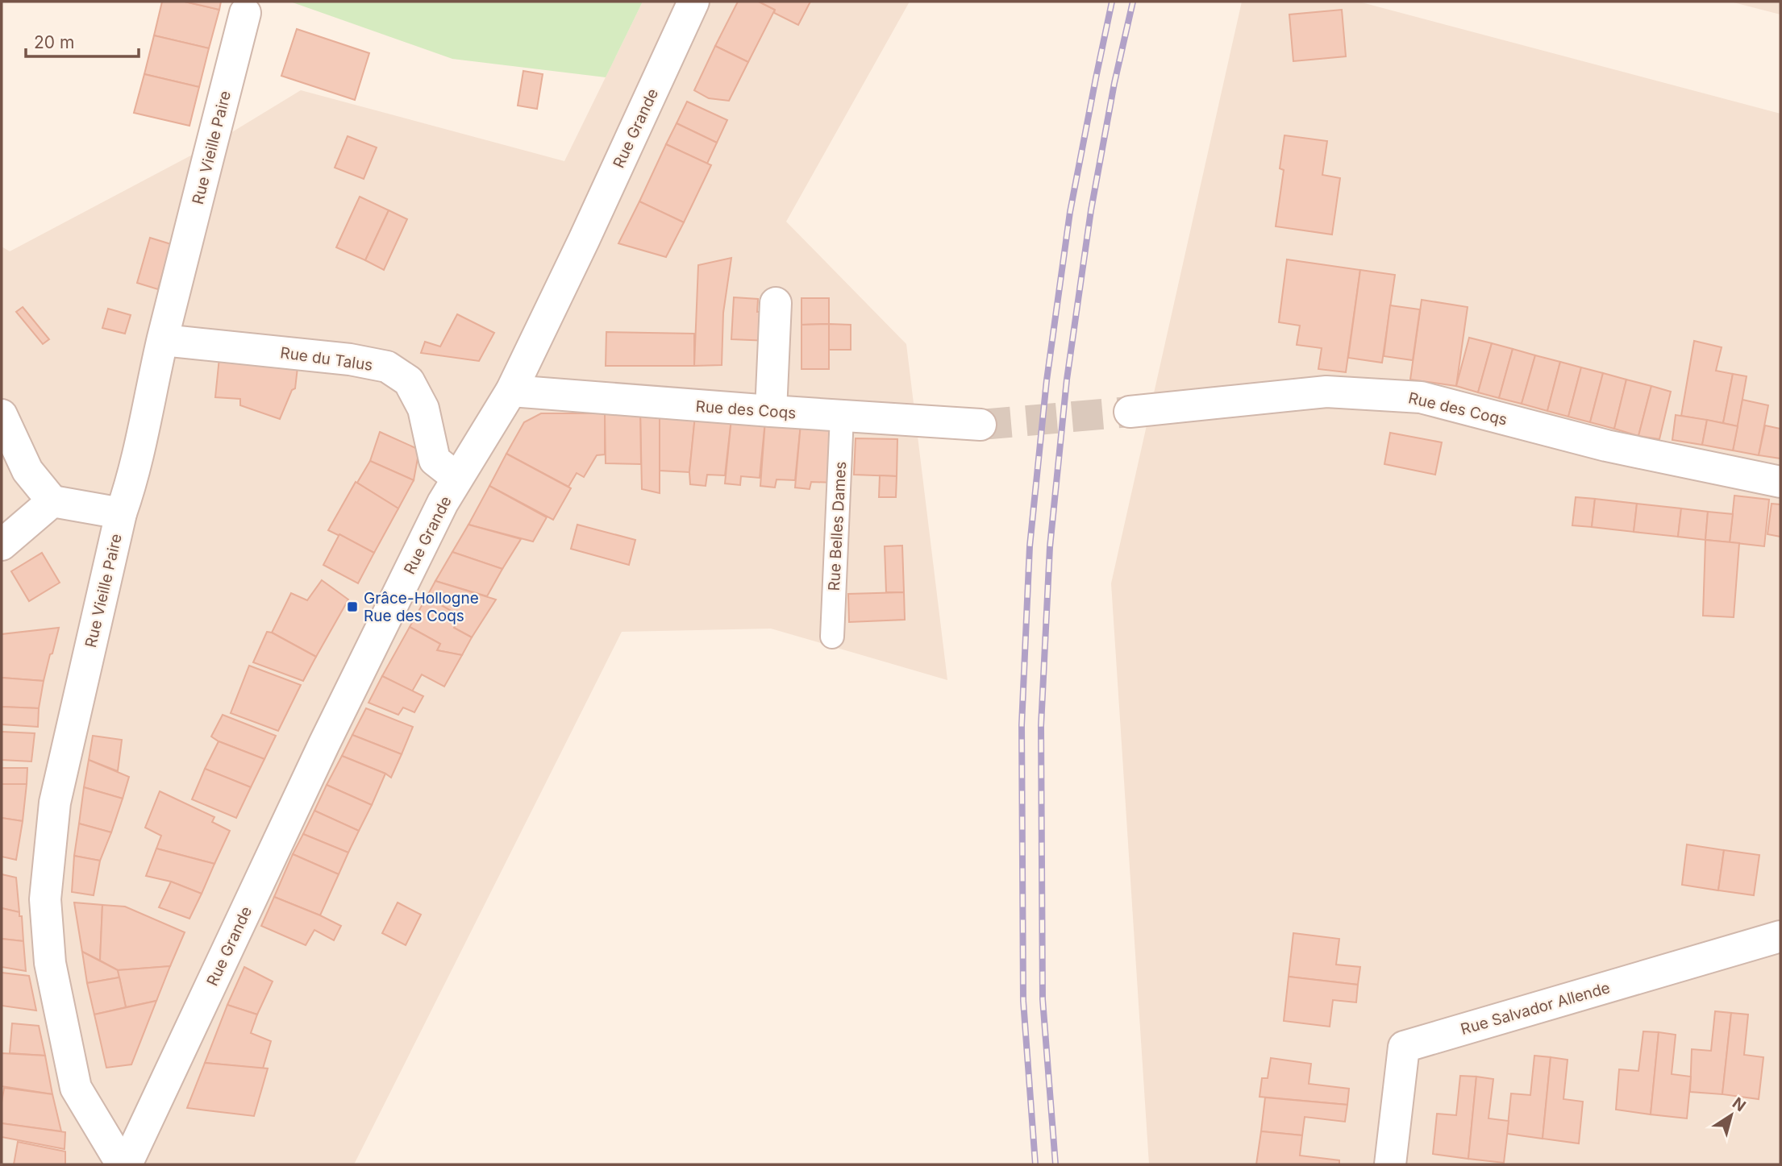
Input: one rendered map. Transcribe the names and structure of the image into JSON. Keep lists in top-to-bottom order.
{
  "streets": {
    "street": [
      "Rue Grande",
      "Rue Vieille Paire",
      "Rue du Talus",
      "Rue des Coqs",
      "Rue Salvador Allende"
    ],
    "lane": ["Rue Belles Dames"]
  },
  "crossings": [
    ["Rue Grande", "Rue du Talus"],
    ["Rue Grande", "Rue des Coqs"],
    ["Rue Vieille Paire", "Rue du Talus"],
    ["Rue des Coqs", "Rue Belles Dames"]
  ],
  "places": {
    "transit": ["Grâce-Hollogne Rue des Coqs"]
  },
  "scale_bar": "20 m",
  "north": "top right"
}
